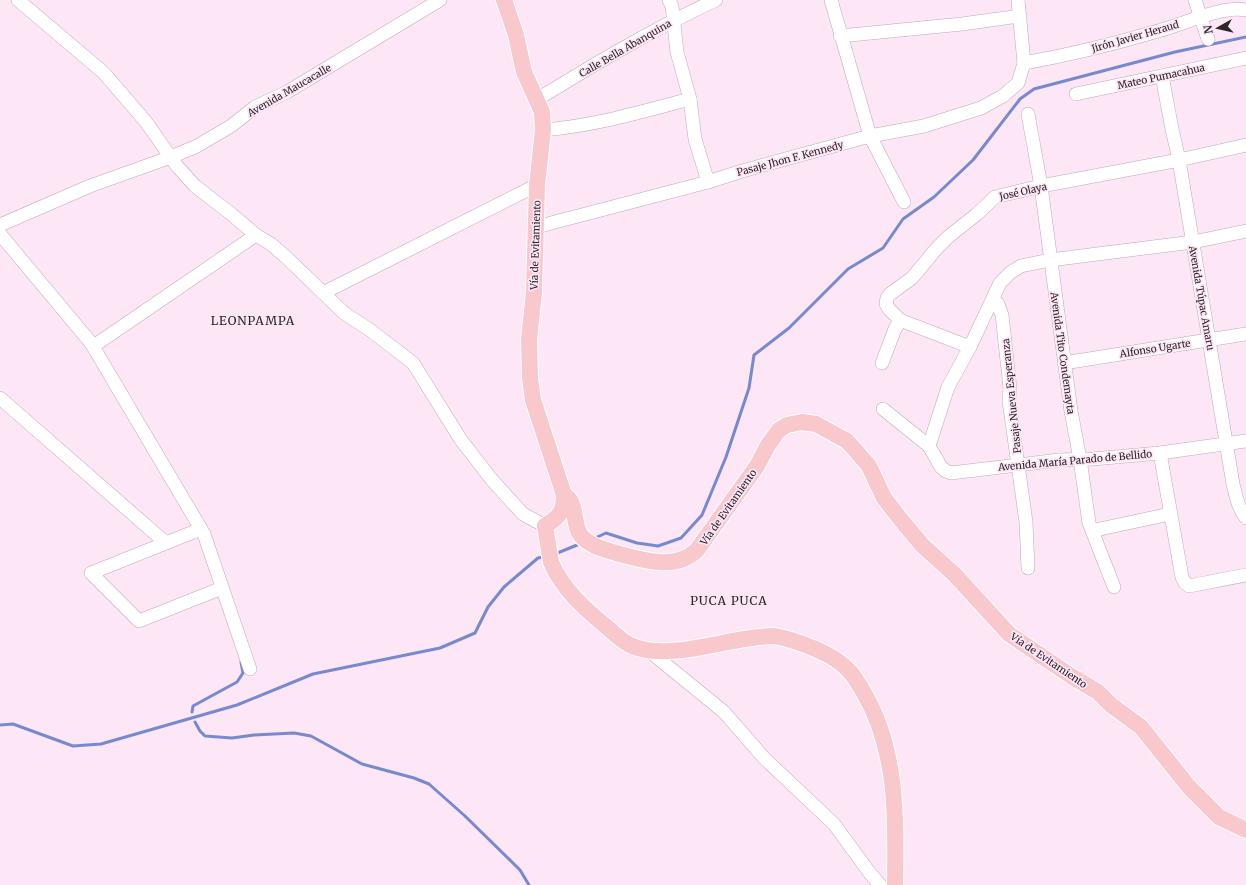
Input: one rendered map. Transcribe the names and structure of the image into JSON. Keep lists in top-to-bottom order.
{
  "streets": {
    "main road": ["Vía de Evitamiento"],
    "street": [
      "Jirón Javier Heraud",
      "Calle Bella Abanquina",
      "Mateo Pumacahua",
      "Avenida Maucacalle",
      "Pasaje Jhon F. Kennedy",
      "José Olaya",
      "Avenida Túpac Amaru",
      "Alfonso Ugarte",
      "Avenida Tito Condemayta",
      "Pasaje Nueva Esperanza",
      "Avenida María Parado de Bellido"
    ]
  },
  "crossings": [
    ["Jirón Javier Heraud", "Pasaje Jhon F. Kennedy"],
    ["Calle Bella Abanquina", "Vía de Evitamiento"],
    ["Mateo Pumacahua", "Avenida Túpac Amaru"],
    ["Pasaje Jhon F. Kennedy", "Vía de Evitamiento"],
    ["José Olaya", "Avenida Túpac Amaru"],
    ["José Olaya", "Avenida Tito Condemayta"],
    ["Avenida Túpac Amaru", "Alfonso Ugarte"],
    ["Avenida Túpac Amaru", "Avenida María Parado de Bellido"],
    ["Alfonso Ugarte", "Avenida Tito Condemayta"],
    ["Avenida Tito Condemayta", "Avenida María Parado de Bellido"],
    ["Pasaje Nueva Esperanza", "Avenida María Parado de Bellido"]
  ],
  "districts": ["LEONPAMPA", "PUCA PUCA"],
  "north": "left"
}
